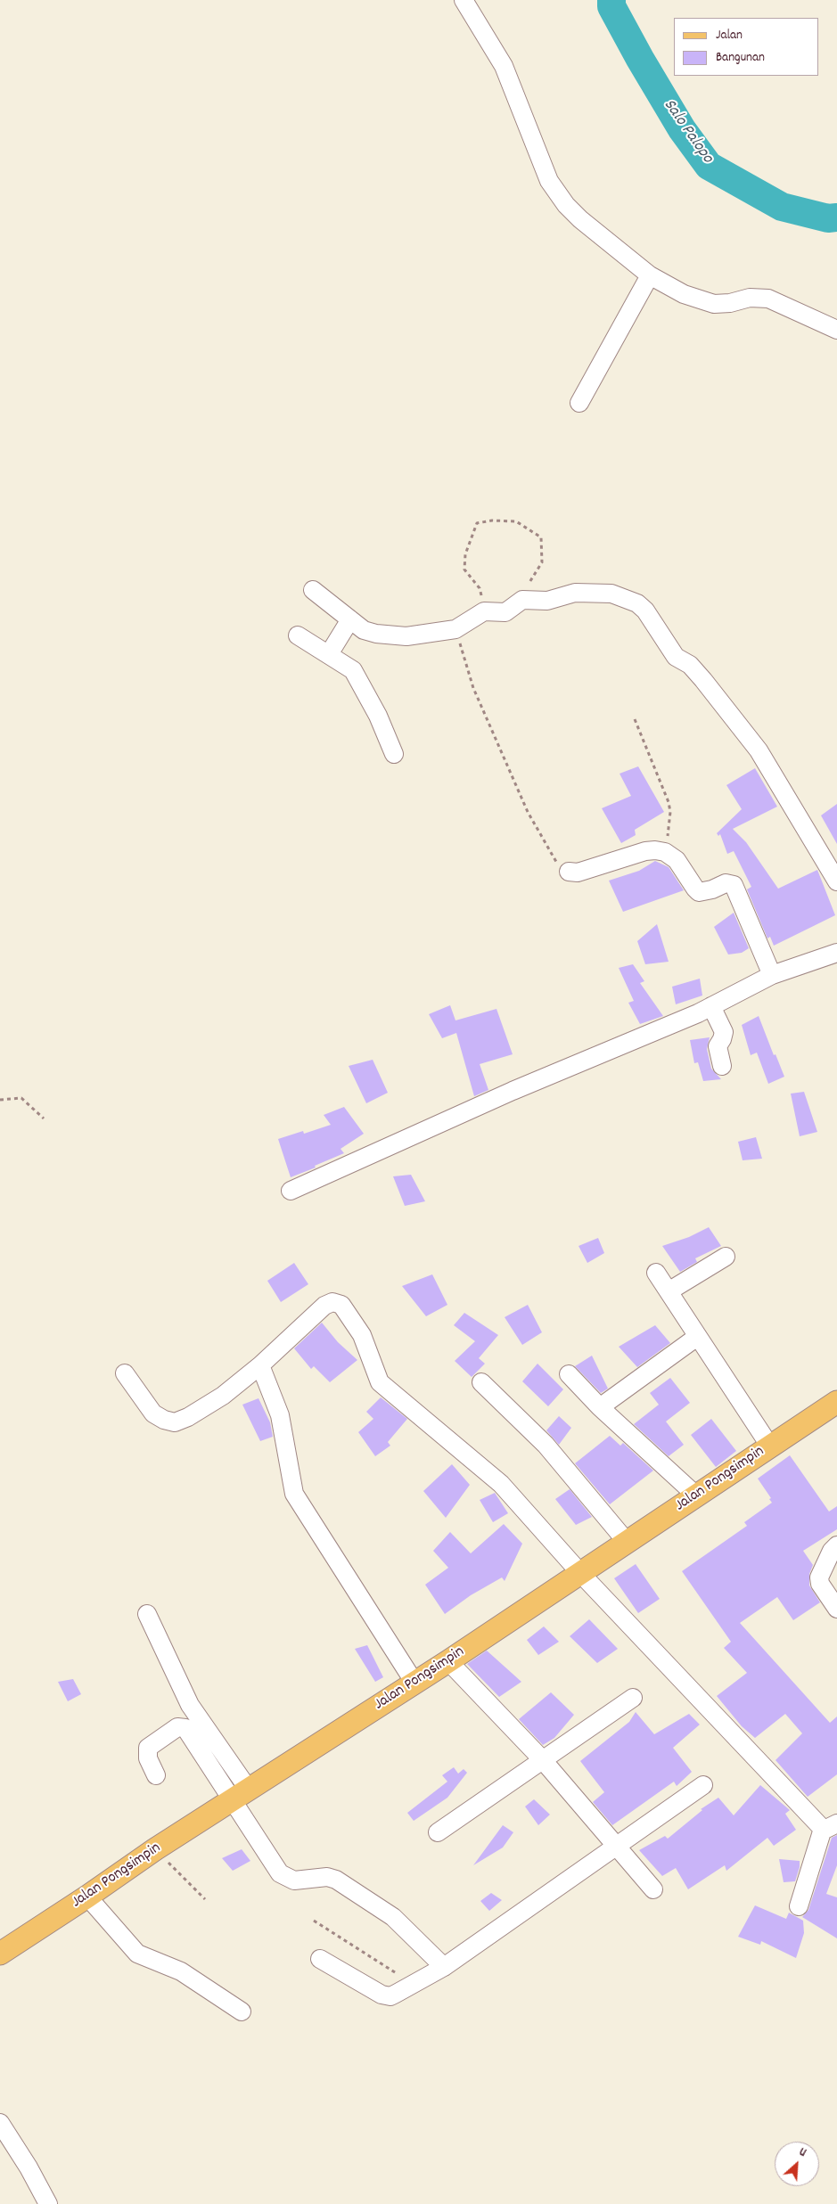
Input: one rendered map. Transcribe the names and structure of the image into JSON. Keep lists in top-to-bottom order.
{
  "streets": {
    "main road": ["Jalan Pongsimpin"]
  },
  "water": ["Salo Palopo"],
  "legend": ["Jalan", "Bangunan"],
  "north": "top right"
}
